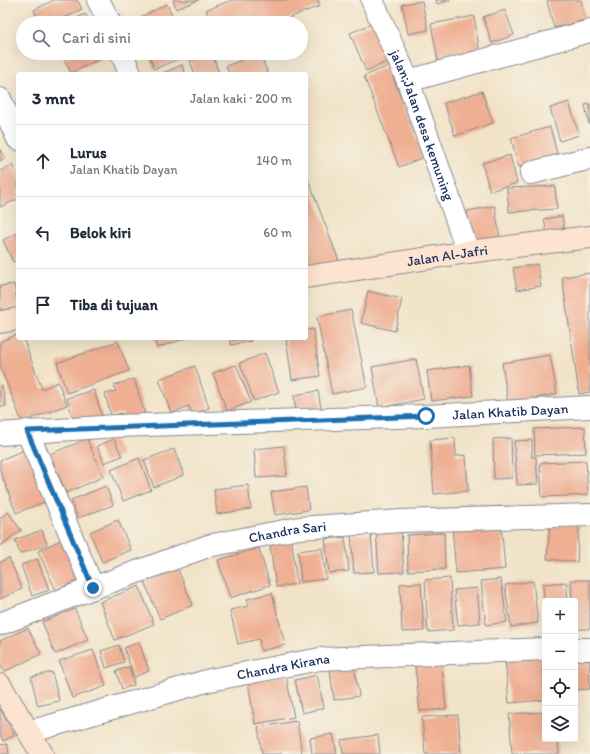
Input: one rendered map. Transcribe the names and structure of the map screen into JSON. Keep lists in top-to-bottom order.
{
  "streets": {
    "street": [
      "jalan;Jalan desa kemuning",
      "Jalan Al-Jafri",
      "Jalan Khatib Dayan",
      "Chandra Sari",
      "Chandra Kirana"
    ]
  },
  "crossings": [
    ["jalan;Jalan desa kemuning", "Jalan Al-Jafri"]
  ],
  "page": {
    "search": "Cari di sini",
    "heading": ["3 mnt", "Jalan kaki · 200 m"],
    "list": [
      ["Lurus", "Jalan Khatib Dayan", "140 m"],
      ["Belok kiri", "60 m"],
      "Tiba di tujuan"
    ],
    "map_buttons": ["+", "−"]
  }
}
